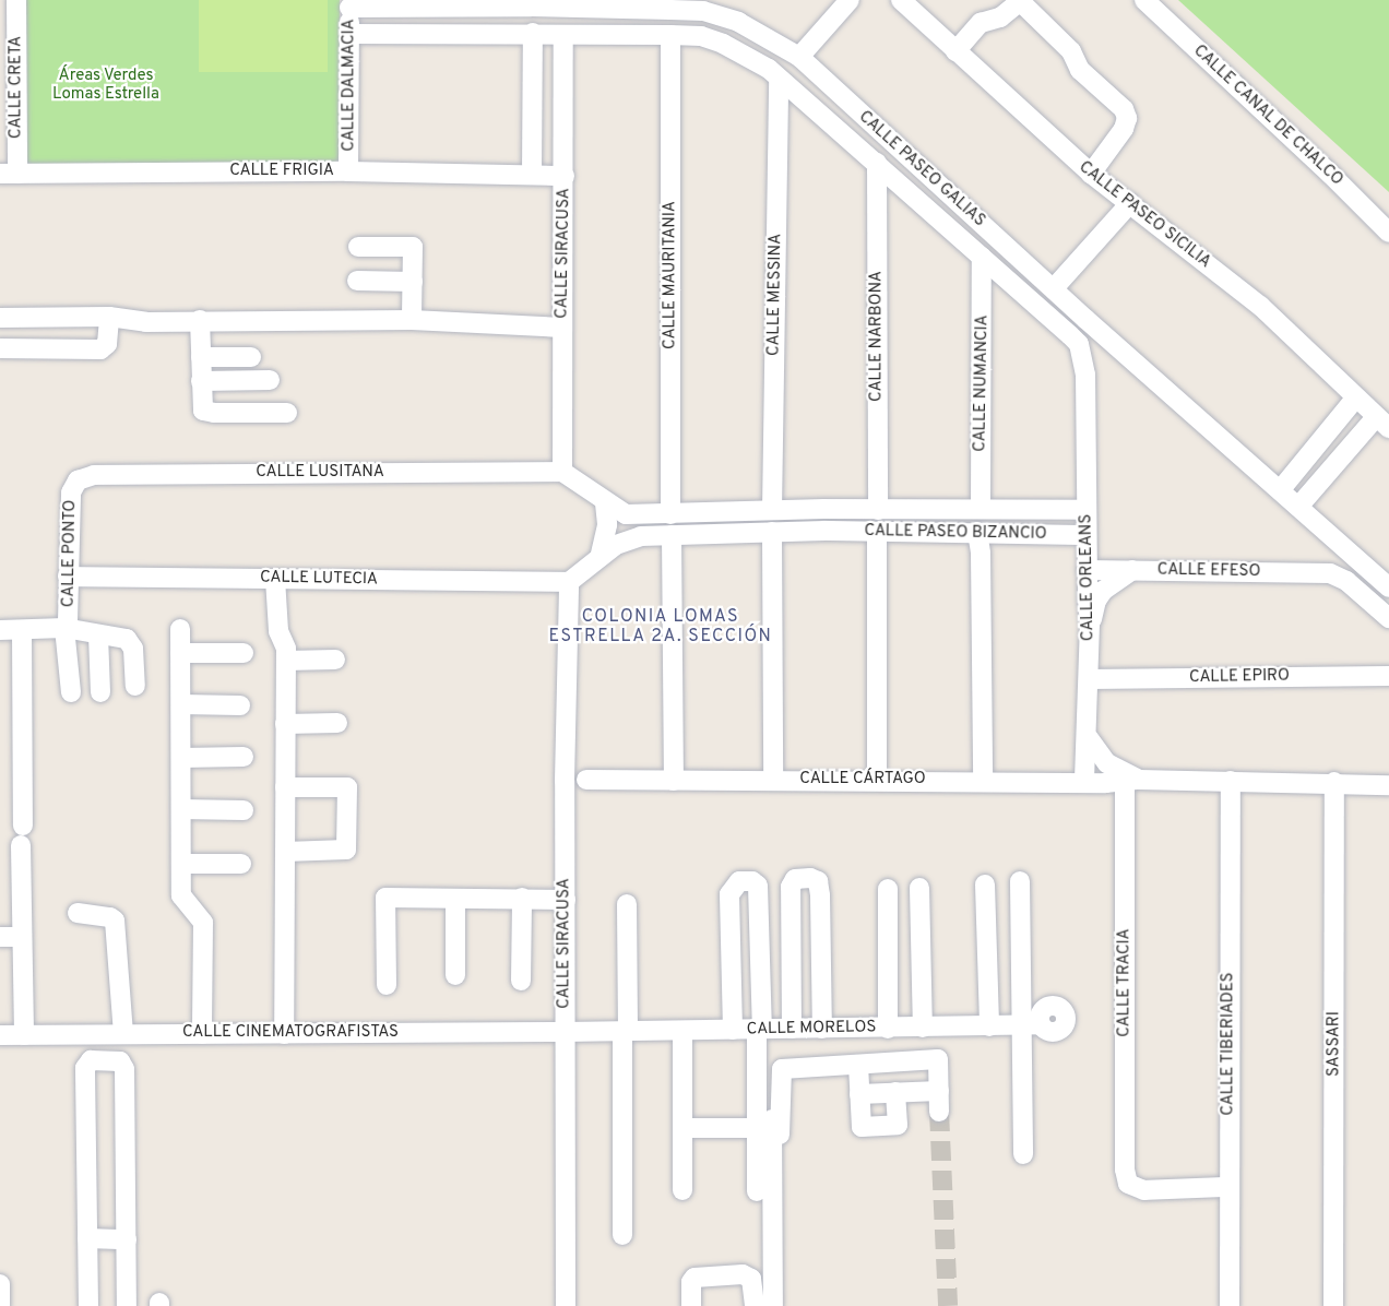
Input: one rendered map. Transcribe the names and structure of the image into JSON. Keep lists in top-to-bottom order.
{
  "streets": {
    "street": [
      "CALLE DALMACIA",
      "CALLE CRETA",
      "CALLE CANAL DE CHALCO",
      "CALLE PASEO GALIAS",
      "CALLE FRIGIA",
      "CALLE PASEO SICILIA",
      "CALLE SIRACUSA",
      "CALLE MAURITANIA",
      "CALLE MESSINA",
      "CALLE NARBONA",
      "CALLE NUMANCIA",
      "CALLE LUSITANA",
      "CALLE PASEO BIZANCIO",
      "CALLE PONTO",
      "CALLE EFESO",
      "CALLE ORLEANS",
      "CALLE LUTECIA",
      "CALLE EPIRO",
      "CALLE CÁRTAGO",
      "CALLE TRACIA",
      "CALLE MORELOS",
      "CALLE CINEMATOGRAFISTAS",
      "CALLE TIBERIADES",
      "SASSARI"
    ]
  },
  "crossings": [
    ["CALLE DALMACIA", "CALLE PASEO GALIAS"],
    ["CALLE DALMACIA", "CALLE FRIGIA"],
    ["CALLE CRETA", "CALLE FRIGIA"],
    ["CALLE PASEO GALIAS", "CALLE SIRACUSA"],
    ["CALLE PASEO GALIAS", "CALLE MAURITANIA"],
    ["CALLE PASEO GALIAS", "CALLE MESSINA"],
    ["CALLE PASEO GALIAS", "CALLE NARBONA"],
    ["CALLE PASEO GALIAS", "CALLE NUMANCIA"],
    ["CALLE PASEO GALIAS", "CALLE ORLEANS"],
    ["CALLE FRIGIA", "CALLE SIRACUSA"],
    ["CALLE SIRACUSA", "CALLE LUSITANA"],
    ["CALLE SIRACUSA", "CALLE PASEO BIZANCIO"],
    ["CALLE SIRACUSA", "CALLE LUTECIA"],
    ["CALLE SIRACUSA", "CALLE MORELOS"],
    ["CALLE SIRACUSA", "CALLE CINEMATOGRAFISTAS"],
    ["CALLE MAURITANIA", "CALLE PASEO BIZANCIO"],
    ["CALLE MAURITANIA", "CALLE CÁRTAGO"],
    ["CALLE MESSINA", "CALLE PASEO BIZANCIO"],
    ["CALLE NARBONA", "CALLE PASEO BIZANCIO"],
    ["CALLE NUMANCIA", "CALLE PASEO BIZANCIO"],
    ["CALLE LUSITANA", "CALLE PASEO BIZANCIO"],
    ["CALLE LUSITANA", "CALLE PONTO"],
    ["CALLE PASEO BIZANCIO", "CALLE ORLEANS"],
    ["CALLE PASEO BIZANCIO", "CALLE LUTECIA"],
    ["CALLE PONTO", "CALLE LUTECIA"],
    ["CALLE EFESO", "CALLE ORLEANS"],
    ["CALLE ORLEANS", "CALLE EPIRO"],
    ["CALLE ORLEANS", "CALLE CÁRTAGO"],
    ["CALLE CÁRTAGO", "CALLE TRACIA"],
    ["CALLE CÁRTAGO", "CALLE TIBERIADES"],
    ["CALLE CÁRTAGO", "SASSARI"],
    ["CALLE TRACIA", "CALLE TIBERIADES"],
    ["CALLE MORELOS", "CALLE CINEMATOGRAFISTAS"]
  ],
  "districts": ["COLONIA LOMAS ESTRELLA 2A. SECCIÓN"],
  "parks": ["Áreas Verdes Lomas Estrella"]
}
